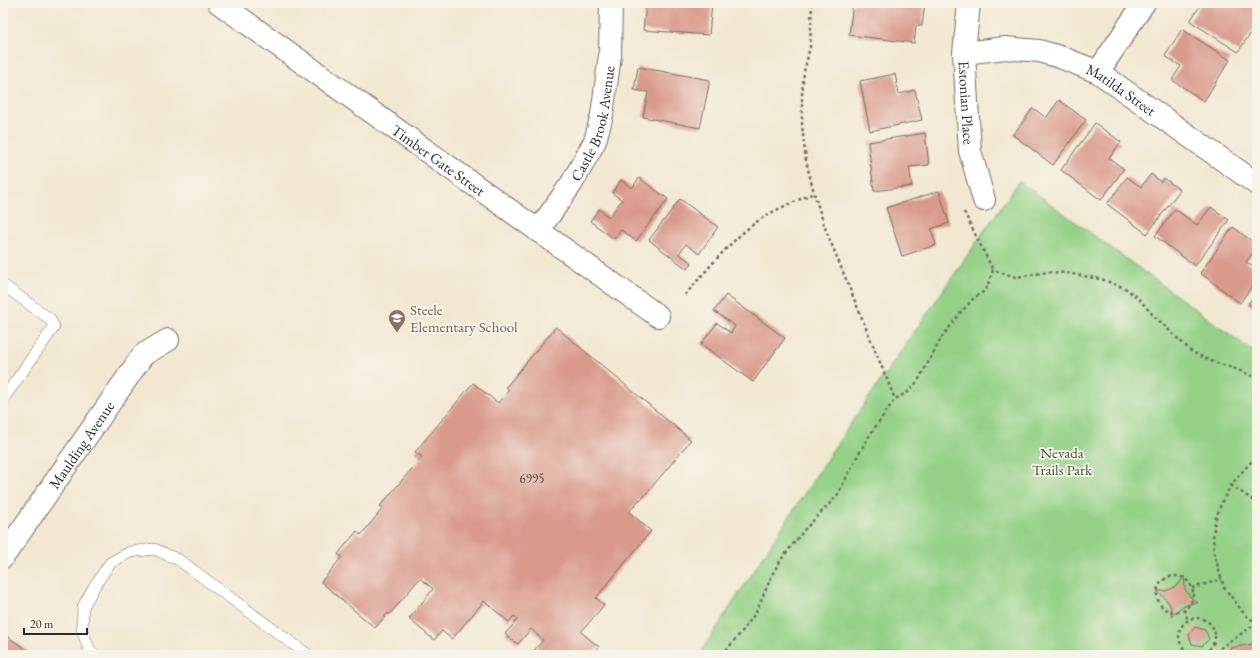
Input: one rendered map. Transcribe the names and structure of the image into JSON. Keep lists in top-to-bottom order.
{
  "streets": {
    "street": [
      "Matilda Street",
      "Estonian Place",
      "Castle Brook Avenue",
      "Timber Gate Street",
      "Maulding Avenue"
    ]
  },
  "crossings": [
    ["Matilda Street", "Estonian Place"],
    ["Castle Brook Avenue", "Timber Gate Street"]
  ],
  "parks": ["Nevada Trails Park"],
  "places": {
    "school or university": ["Steele Elementary School"]
  },
  "house_numbers": ["6995"],
  "scale_bar": "20 m"
}
